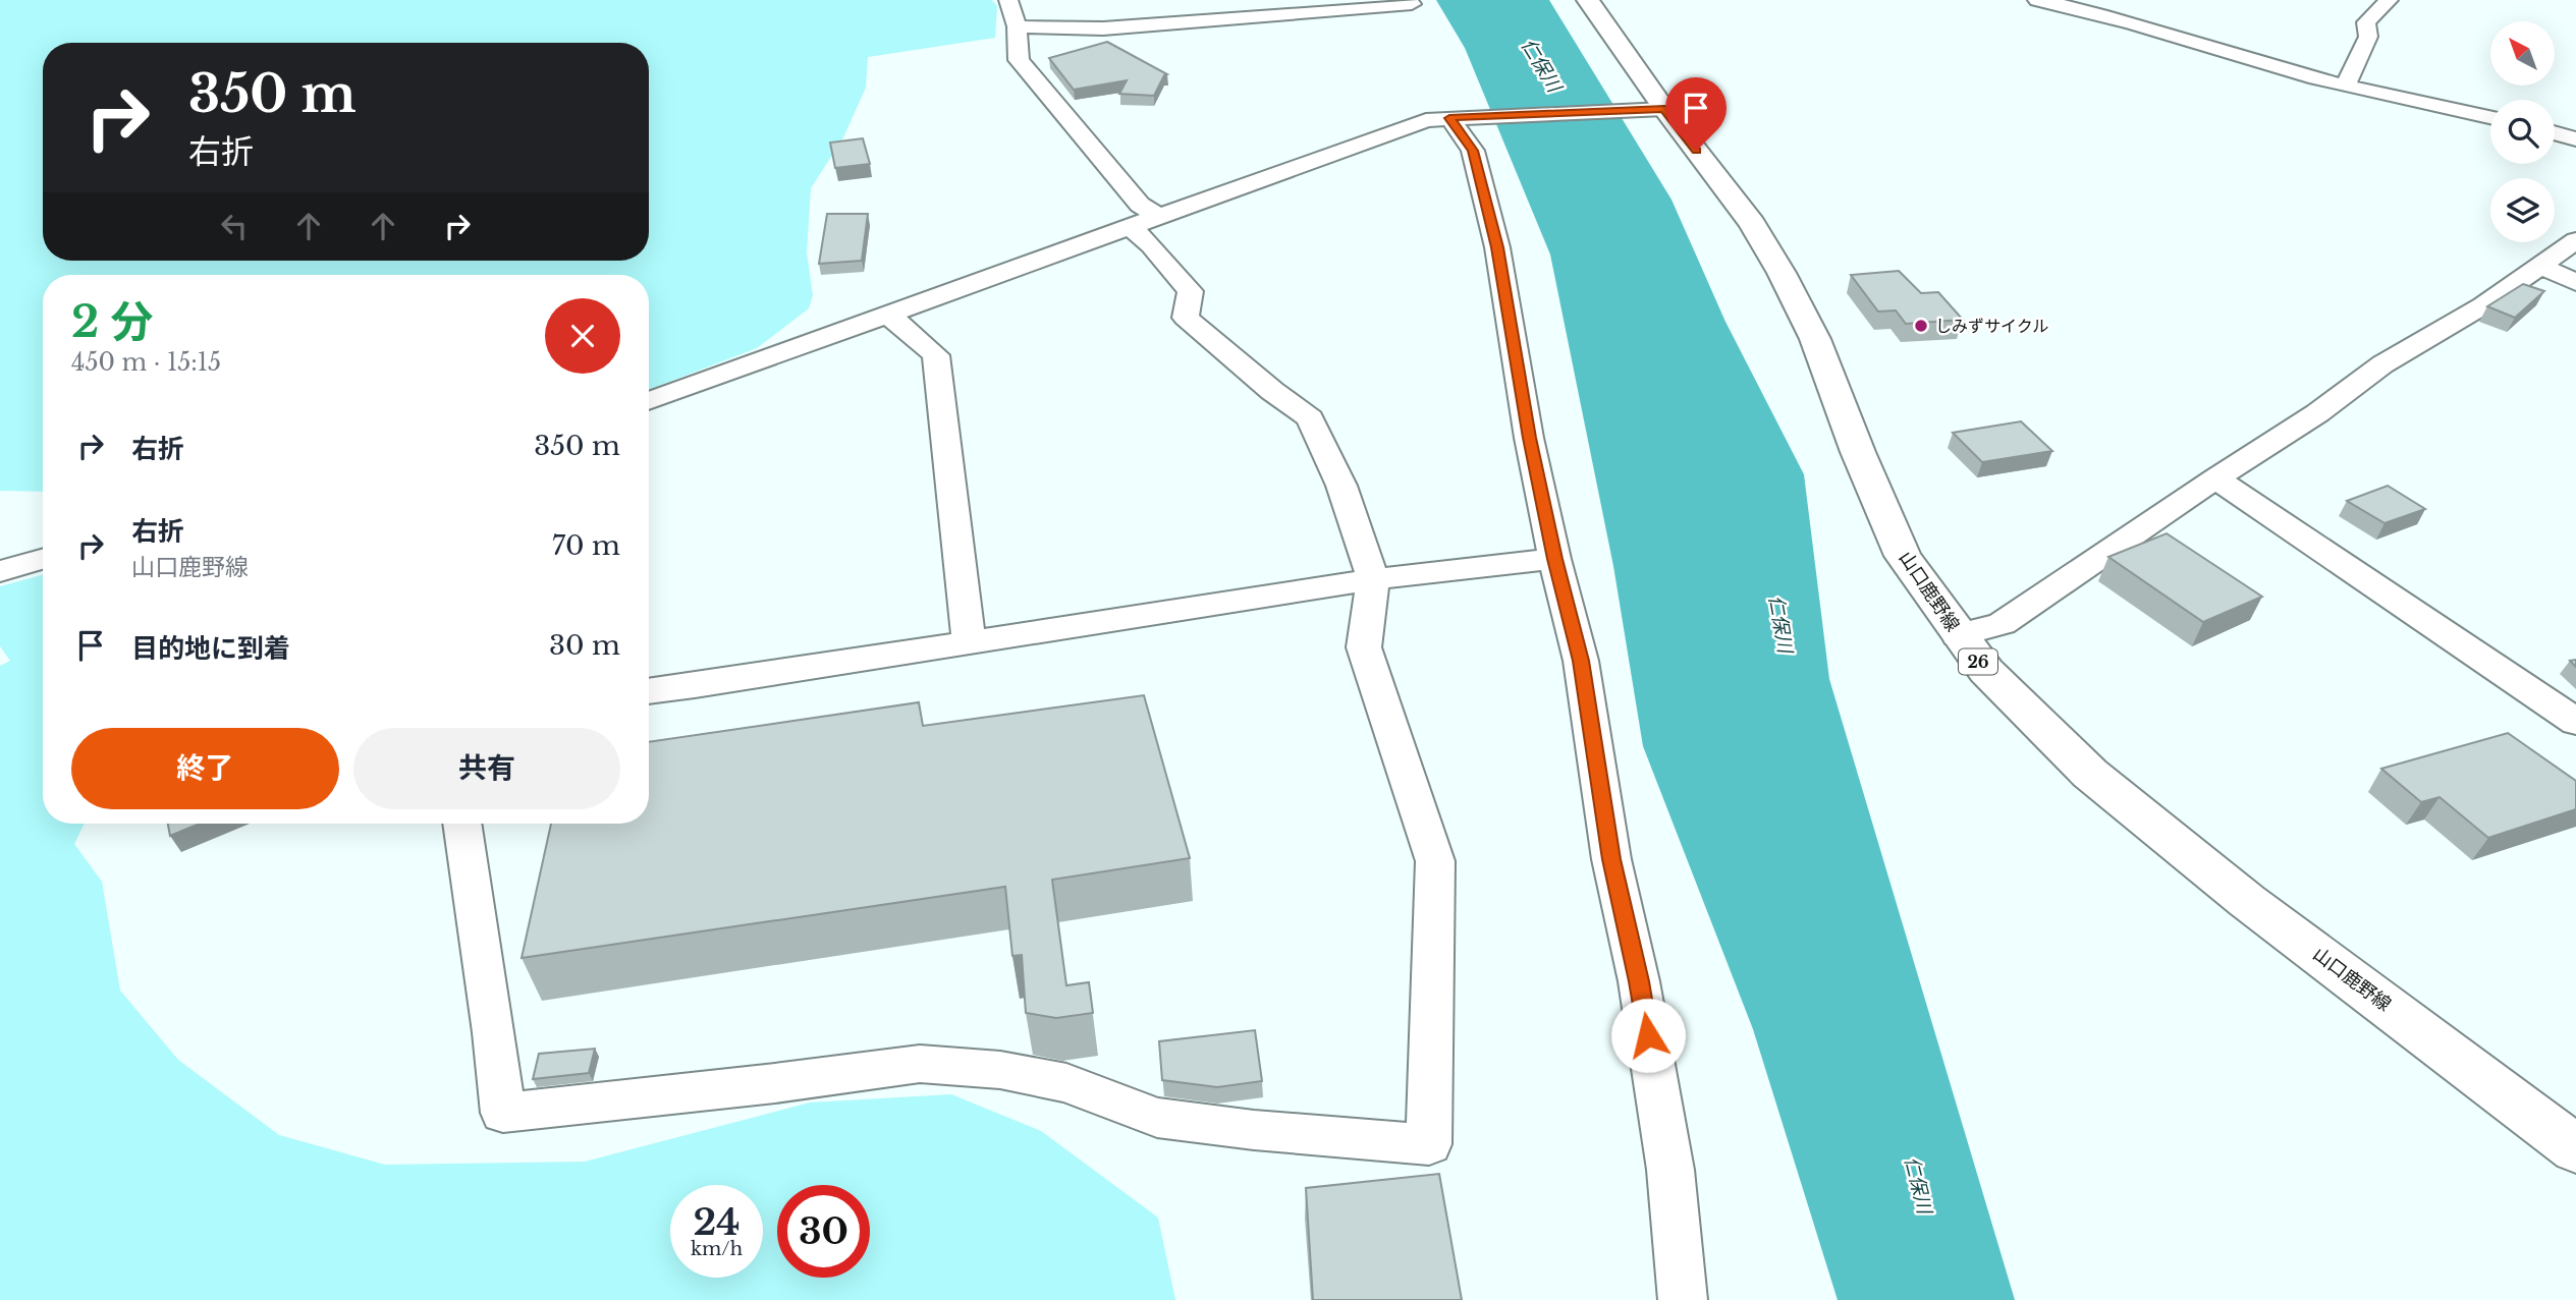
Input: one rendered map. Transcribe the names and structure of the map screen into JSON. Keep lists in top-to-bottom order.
{
  "streets": {
    "main road": ["山口鹿野線", "26"]
  },
  "water": ["仁保川"],
  "places": ["しみずサイクル"],
  "north": "top left",
  "page": {
    "turn": ["350 m", "右折"],
    "heading": ["2 分", "450 m · 15:15"],
    "list": [
      {
        "name": "右折",
        "value": "350 m"
      },
      {
        "name": "右折",
        "note": "山口鹿野線",
        "value": "70 m"
      },
      {
        "name": "目的地に到着",
        "value": "30 m"
      }
    ],
    "buttons": ["終了", "共有"],
    "speed": "24 km/h",
    "limit": "30"
  }
}
